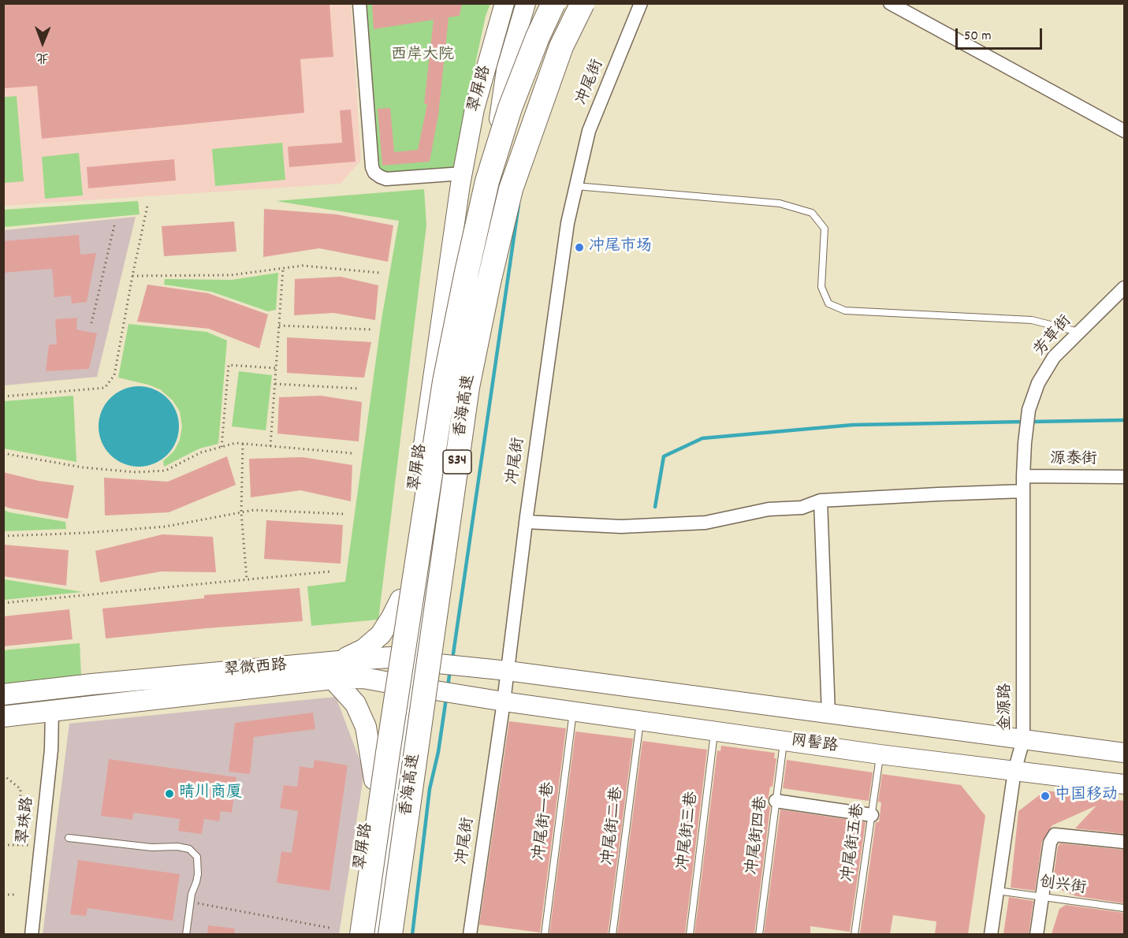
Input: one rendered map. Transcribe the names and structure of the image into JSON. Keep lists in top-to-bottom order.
{
  "streets": {
    "highway": ["香海高速", "S34"],
    "main road": ["翠屏路", "翠微西路", "网髻路"],
    "street": [
      "冲尾街",
      "芳草街",
      "源泰街",
      "金源路",
      "翠珠路"
    ],
    "lane": [
      "冲尾街一巷",
      "冲尾街二巷",
      "冲尾街三巷",
      "冲尾街四巷",
      "冲尾街五巷",
      "创兴街"
    ]
  },
  "crossings": [
    ["冲尾街", "翠微西路"],
    ["冲尾街", "网髻路"],
    ["翠屏路", "翠微西路"],
    ["芳草街", "源泰街"],
    ["芳草街", "金源路"],
    ["源泰街", "金源路"],
    ["翠微西路", "金源路"],
    ["翠微西路", "网髻路"],
    ["翠微西路", "翠珠路"],
    ["金源路", "网髻路"],
    ["金源路", "创兴街"],
    ["网髻路", "冲尾街一巷"],
    ["网髻路", "冲尾街二巷"],
    ["网髻路", "冲尾街三巷"],
    ["网髻路", "冲尾街四巷"],
    ["网髻路", "冲尾街五巷"]
  ],
  "parks": ["西岸大院"],
  "places": ["冲尾市场", "晴川商厦", "中国移动"],
  "scale_bar": "50 m",
  "north": "bottom"
}
